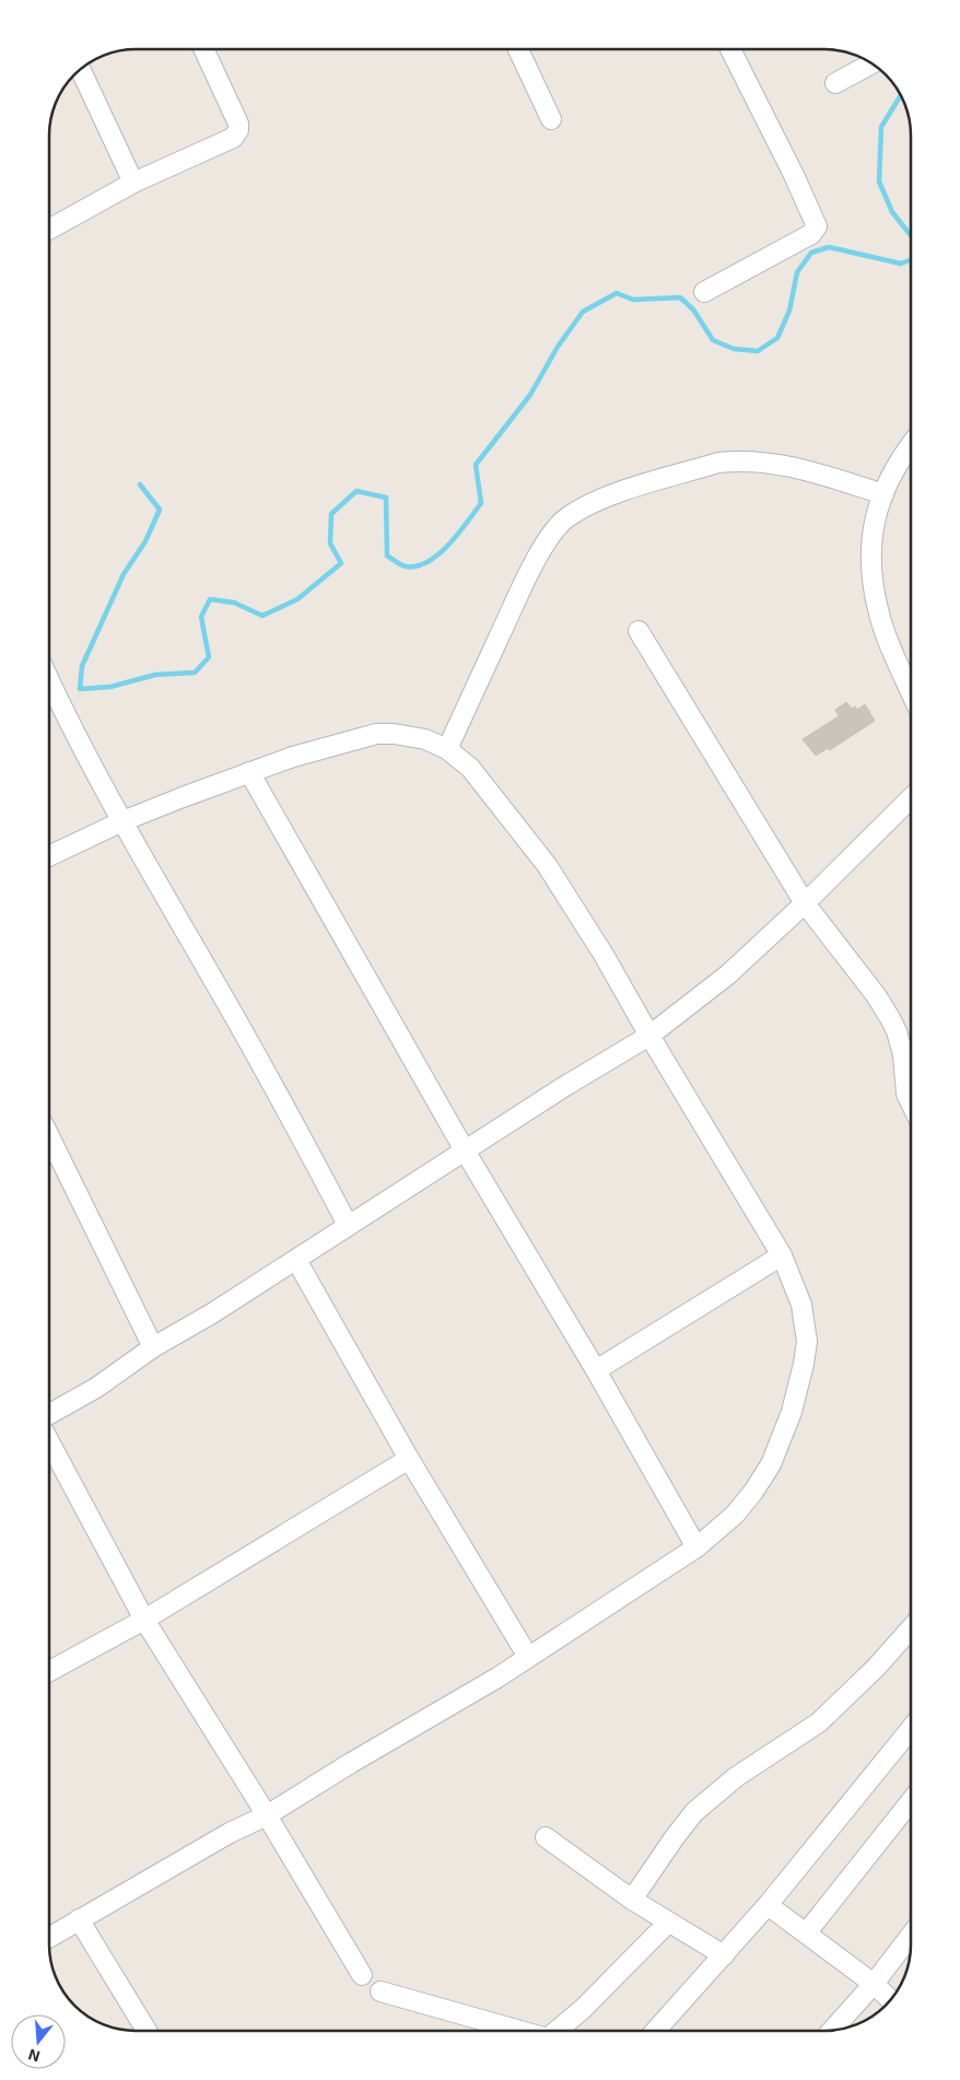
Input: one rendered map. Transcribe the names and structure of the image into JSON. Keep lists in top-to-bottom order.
{
  "north": "bottom"
}
